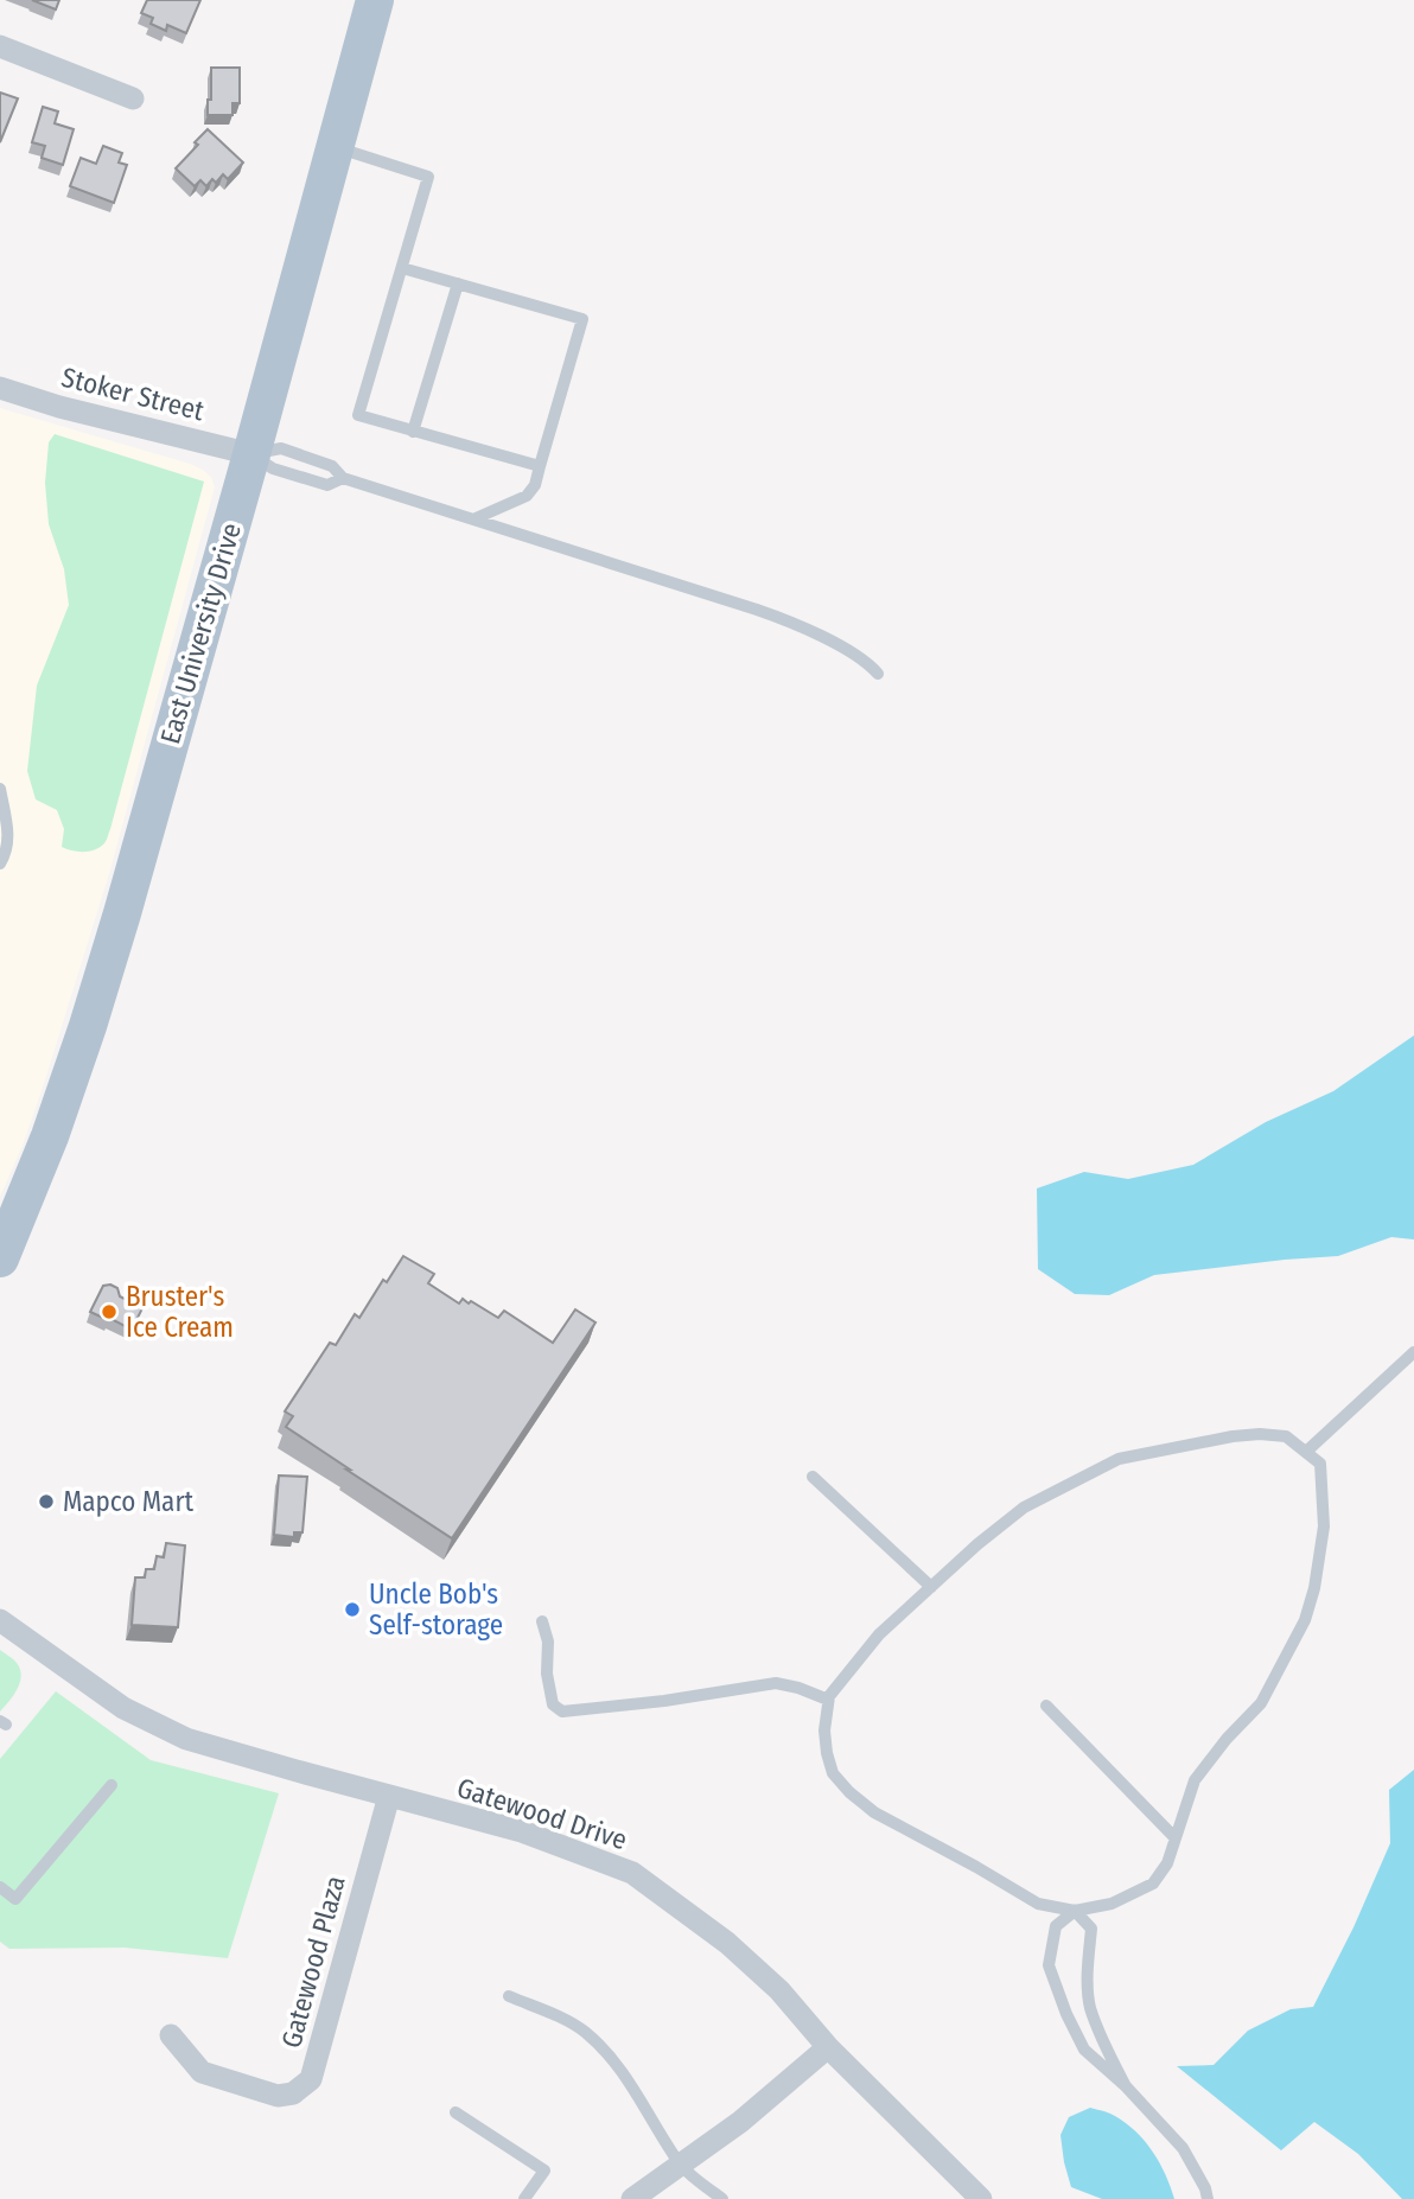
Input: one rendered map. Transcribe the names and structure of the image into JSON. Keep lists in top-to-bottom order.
{
  "streets": {
    "main road": ["East University Drive"],
    "street": ["Stoker Street", "Gatewood Drive", "Gatewood Plaza"]
  },
  "crossings": [
    ["Stoker Street", "East University Drive"],
    ["Gatewood Drive", "Gatewood Plaza"]
  ],
  "places": ["Bruster's Ice Cream", "Mapco Mart", "Uncle Bob's Self-storage"]
}
